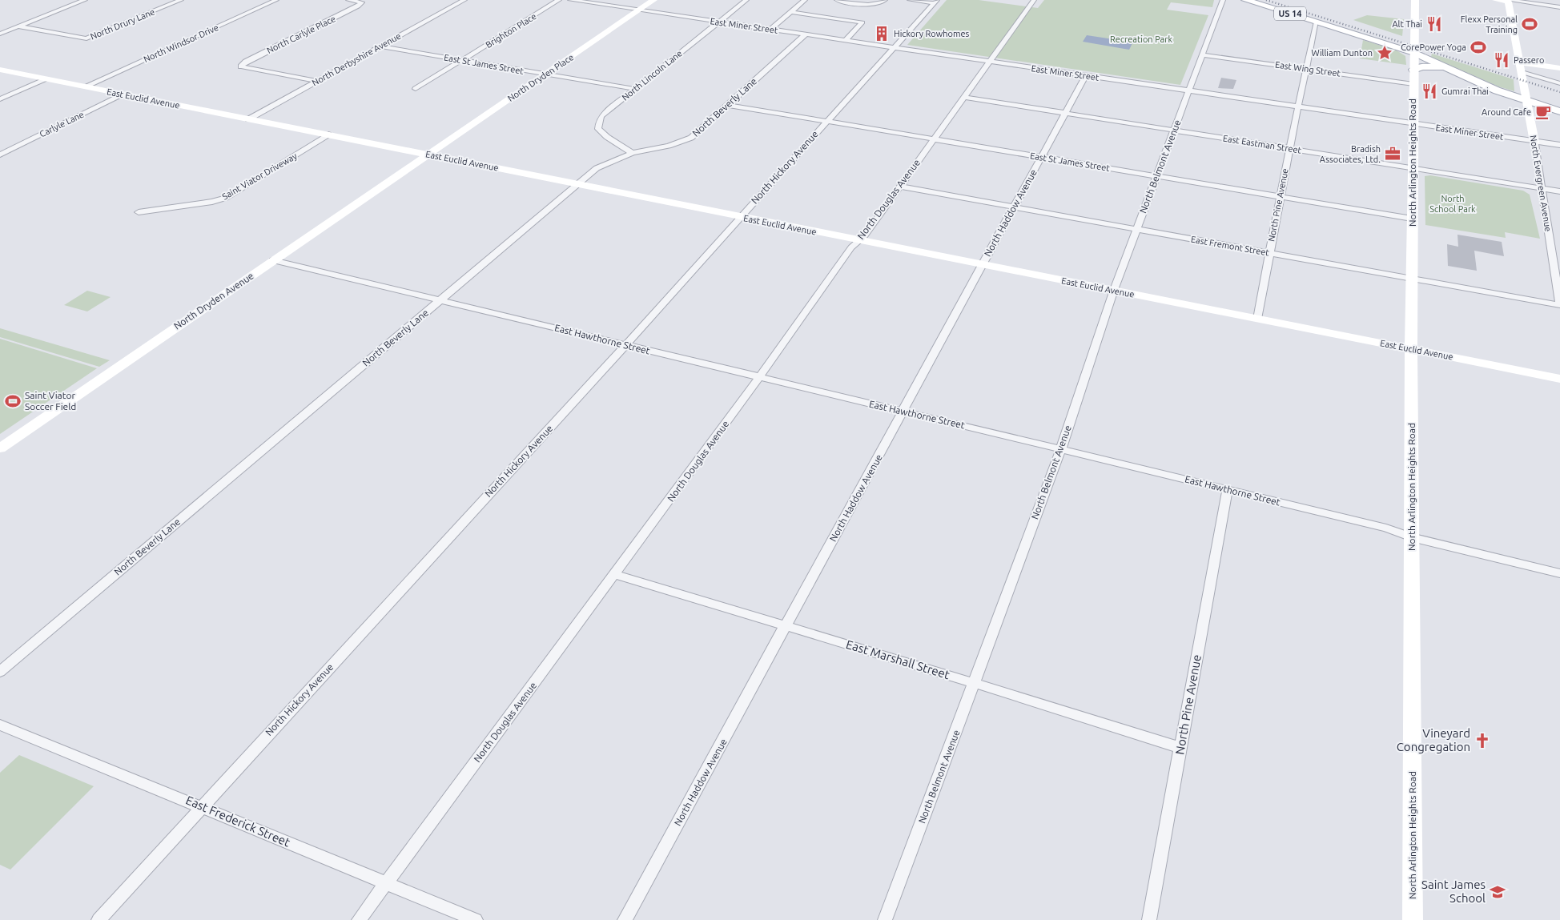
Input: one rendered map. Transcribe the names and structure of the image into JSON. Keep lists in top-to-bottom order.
{
  "streets": {
    "main road": ["US 14"],
    "street": [
      "North Drury Lane",
      "East Miner Street",
      "Brighton Place",
      "North Carlyle Place",
      "North Windsor Drive",
      "North Derbyshire Avenue",
      "East St James Street",
      "East Wing Street",
      "North Lincoln Lane",
      "North Dryden Place",
      "East Euclid Avenue",
      "North Beverly Lane",
      "Carlyle Lane",
      "East Eastman Street",
      "North Arlington Heights Road",
      "North Belmont Avenue",
      "North Hickory Avenue",
      "Saint Viator Driveway",
      "North Evergreen Avenue",
      "North Douglas Avenue",
      "North Pine Avenue",
      "North Haddow Avenue",
      "East Fremont Street",
      "North Dryden Avenue",
      "East Hawthorne Street",
      "East Marshall Street",
      "East Frederick Street"
    ]
  },
  "crossings": [
    ["US 14", "North Arlington Heights Road"],
    ["US 14", "North Evergreen Avenue"],
    ["US 14", "North Pine Avenue"],
    ["East Miner Street", "North Lincoln Lane"],
    ["East Miner Street", "North Dryden Place"],
    ["East Miner Street", "North Beverly Lane"],
    ["East Miner Street", "North Arlington Heights Road"],
    ["East Miner Street", "North Belmont Avenue"],
    ["East Miner Street", "North Hickory Avenue"],
    ["East Miner Street", "North Evergreen Avenue"],
    ["East Miner Street", "North Douglas Avenue"],
    ["East Miner Street", "North Pine Avenue"],
    ["East Miner Street", "North Haddow Avenue"],
    ["Brighton Place", "East St James Street"],
    ["North Carlyle Place", "North Derbyshire Avenue"],
    ["North Windsor Drive", "East Euclid Avenue"],
    ["North Derbyshire Avenue", "East St James Street"],
    ["North Derbyshire Avenue", "East Euclid Avenue"],
    ["East St James Street", "North Lincoln Lane"],
    ["East St James Street", "North Dryden Place"],
    ["East St James Street", "North Beverly Lane"],
    ["East St James Street", "North Arlington Heights Road"],
    ["East St James Street", "North Belmont Avenue"],
    ["East St James Street", "North Hickory Avenue"],
    ["East St James Street", "North Douglas Avenue"],
    ["East St James Street", "North Pine Avenue"],
    ["East St James Street", "North Haddow Avenue"],
    ["East Wing Street", "North Arlington Heights Road"],
    ["East Wing Street", "North Belmont Avenue"],
    ["East Wing Street", "North Pine Avenue"],
    ["North Lincoln Lane", "North Beverly Lane"],
    ["North Dryden Place", "East Euclid Avenue"],
    ["North Dryden Place", "North Dryden Avenue"],
    ["East Euclid Avenue", "North Beverly Lane"],
    ["East Euclid Avenue", "Carlyle Lane"],
    ["East Euclid Avenue", "North Arlington Heights Road"],
    ["East Euclid Avenue", "North Belmont Avenue"],
    ["East Euclid Avenue", "North Hickory Avenue"],
    ["East Euclid Avenue", "Saint Viator Driveway"],
    ["East Euclid Avenue", "North Douglas Avenue"],
    ["East Euclid Avenue", "North Pine Avenue"],
    ["East Euclid Avenue", "North Haddow Avenue"],
    ["East Euclid Avenue", "North Dryden Avenue"],
    ["North Beverly Lane", "East Hawthorne Street"],
    ["East Eastman Street", "North Arlington Heights Road"],
    ["East Eastman Street", "North Belmont Avenue"],
    ["East Eastman Street", "North Evergreen Avenue"],
    ["East Eastman Street", "North Douglas Avenue"],
    ["East Eastman Street", "North Pine Avenue"],
    ["East Eastman Street", "North Haddow Avenue"],
    ["North Arlington Heights Road", "East Fremont Street"],
    ["North Arlington Heights Road", "East Hawthorne Street"],
    ["North Belmont Avenue", "East Fremont Street"],
    ["North Belmont Avenue", "East Hawthorne Street"],
    ["North Belmont Avenue", "East Marshall Street"],
    ["North Hickory Avenue", "East Hawthorne Street"],
    ["North Hickory Avenue", "East Frederick Street"],
    ["North Evergreen Avenue", "East Fremont Street"],
    ["North Douglas Avenue", "East Fremont Street"],
    ["North Douglas Avenue", "East Hawthorne Street"],
    ["North Douglas Avenue", "East Marshall Street"],
    ["North Douglas Avenue", "East Frederick Street"],
    ["North Pine Avenue", "East Fremont Street"],
    ["North Pine Avenue", "East Hawthorne Street"],
    ["North Pine Avenue", "East Marshall Street"],
    ["North Haddow Avenue", "East Fremont Street"],
    ["North Haddow Avenue", "East Hawthorne Street"],
    ["North Haddow Avenue", "East Marshall Street"],
    ["North Dryden Avenue", "East Hawthorne Street"]
  ],
  "parks": ["Recreation Park", "North School Park"],
  "places": {
    "restaurant": ["Alt Thai", "Passero", "Gumrai Thai"],
    "sports": ["Flexx Personal Training", "CorePower Yoga", "Saint Viator Soccer Field"],
    "building": ["Hickory Rowhomes"],
    "place": ["William Dunton"],
    "cafe": ["Around Cafe"],
    "office": ["Bradish Associates, Ltd."],
    "church": ["Vineyard Congregation"],
    "school or university": ["Saint James School"]
  }
}
